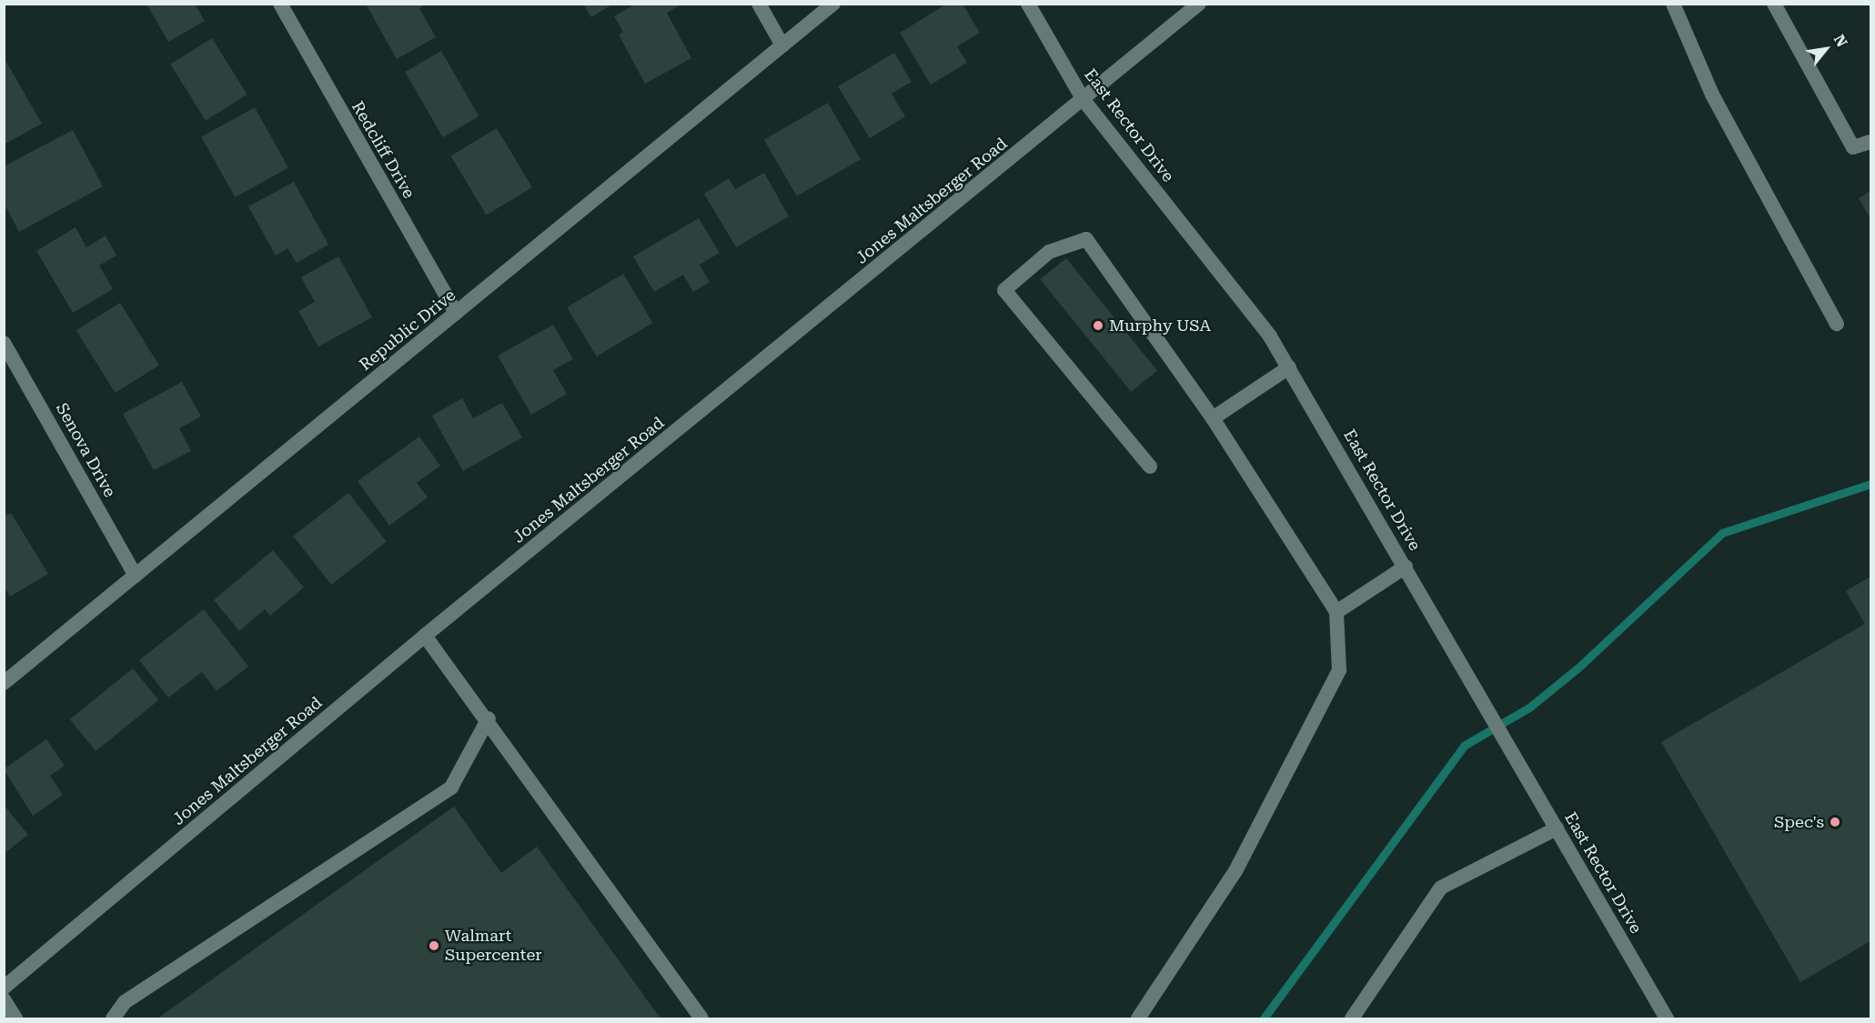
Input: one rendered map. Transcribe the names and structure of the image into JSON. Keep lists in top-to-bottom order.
{
  "streets": {
    "street": [
      "East Rector Drive",
      "Redcliff Drive",
      "Jones Maltsberger Road",
      "Republic Drive",
      "Senova Drive"
    ]
  },
  "crossings": [
    ["East Rector Drive", "Jones Maltsberger Road"],
    ["Redcliff Drive", "Republic Drive"],
    ["Republic Drive", "Senova Drive"]
  ],
  "places": ["Murphy USA", "Spec's", "Walmart Supercenter"],
  "north": "top right"
}
